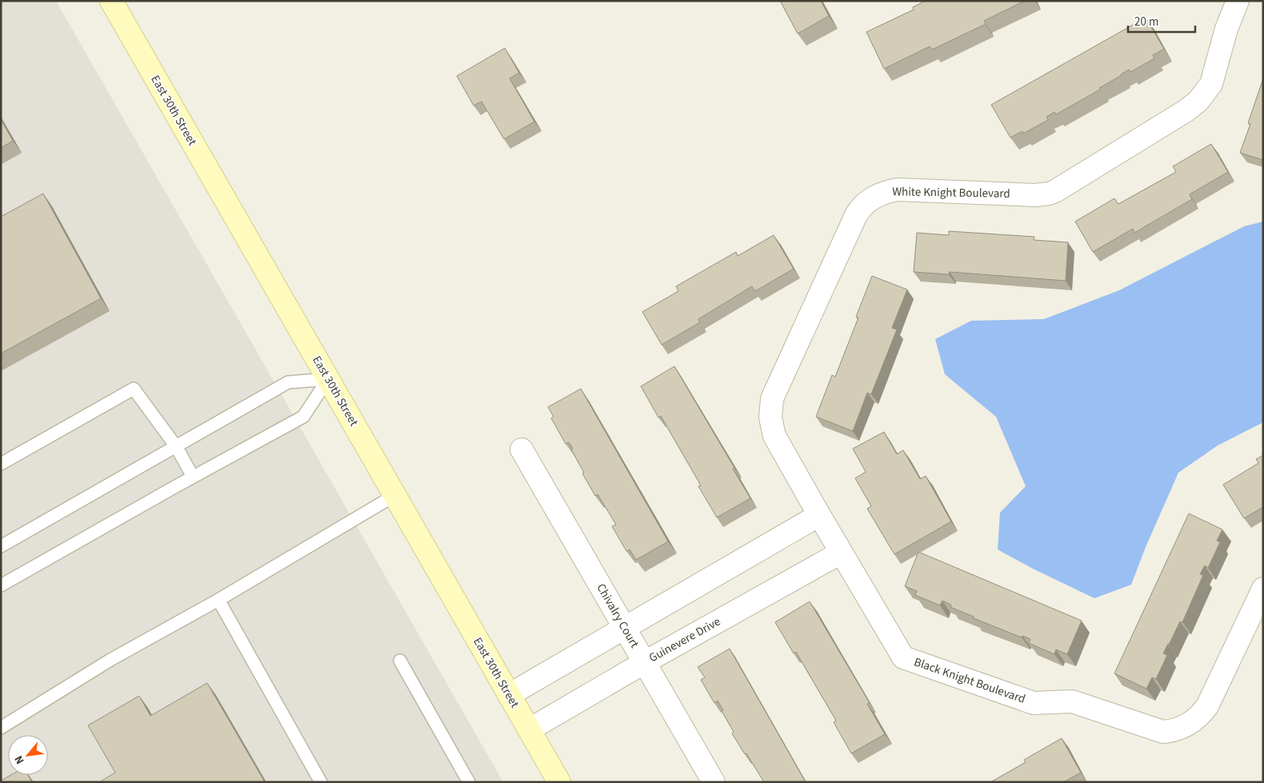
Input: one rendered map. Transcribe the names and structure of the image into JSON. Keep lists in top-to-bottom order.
{
  "streets": {
    "main road": ["East 30th Street"],
    "street": [
      "White Knight Boulevard",
      "Chivalry Court",
      "Guinevere Drive",
      "Black Knight Boulevard"
    ]
  },
  "crossings": [
    ["East 30th Street", "Guinevere Drive"],
    ["White Knight Boulevard", "Black Knight Boulevard"],
    ["Chivalry Court", "Guinevere Drive"],
    ["Guinevere Drive", "Black Knight Boulevard"]
  ],
  "scale_bar": "20 m",
  "north": "bottom left"
}
